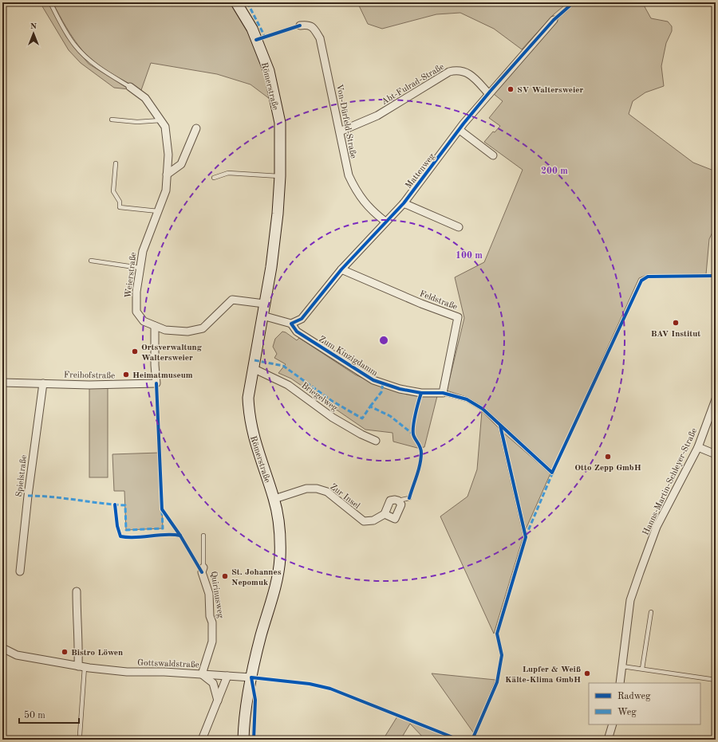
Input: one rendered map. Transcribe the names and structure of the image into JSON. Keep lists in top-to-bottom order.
{
  "streets": {
    "street": [
      "Abt-Fulrad-Straße",
      "Römerstraße",
      "Von-Dürfeld-Straße",
      "Mattenweg",
      "Weierstraße",
      "Feldstraße",
      "Zum Kinzigdamm",
      "Freihofstraße",
      "Briegelweg",
      "Spielstraße",
      "Hanns-Martin-Schleyer-Straße",
      "Zur Insel",
      "Quirinusweg",
      "Gottswaldstraße"
    ]
  },
  "crossings": [
    ["Abt-Fulrad-Straße", "Von-Dürfeld-Straße"],
    ["Abt-Fulrad-Straße", "Mattenweg"],
    ["Römerstraße", "Weierstraße"],
    ["Römerstraße", "Briegelweg"],
    ["Römerstraße", "Zur Insel"],
    ["Römerstraße", "Gottswaldstraße"],
    ["Von-Dürfeld-Straße", "Mattenweg"],
    ["Mattenweg", "Feldstraße"],
    ["Mattenweg", "Zum Kinzigdamm"],
    ["Weierstraße", "Freihofstraße"],
    ["Feldstraße", "Zum Kinzigdamm"],
    ["Freihofstraße", "Spielstraße"],
    ["Quirinusweg", "Gottswaldstraße"]
  ],
  "places": [
    "SV Waltersweier",
    "BAV Institut",
    "Ortsverwaltung Waltersweier",
    "Heimatmuseum",
    "Otto Zepp GmbH",
    "St. Johannes Nepomuk",
    "Bistro Löwen",
    "Lupfer & Weiß Kälte-Klima GmbH"
  ],
  "legend": ["Radweg", "Weg"],
  "scale_bar": "50 m",
  "north": "top",
  "rings": ["200 m", "100 m"]
}
